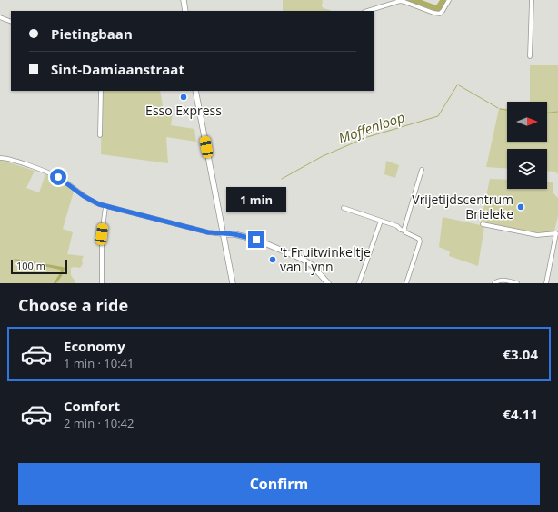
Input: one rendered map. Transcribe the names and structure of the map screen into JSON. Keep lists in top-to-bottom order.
{
  "water": ["Moffenloop"],
  "places": ["Esso Express", "Vrijetijdscentrum Brieleke", "'t Fruitwinkeltje van Lynn"],
  "scale_bar": "100 m",
  "north": "right",
  "page": {
    "banner": ["Pietingbaan", "Sint-Damiaanstraat"],
    "bubble": "1 min",
    "scale": "100 m",
    "heading": "Choose a ride",
    "list": [
      {
        "name": "Economy",
        "note": "1 min · 10:41",
        "value": "€3.04"
      },
      {
        "name": "Comfort",
        "note": "2 min · 10:42",
        "value": "€4.11"
      }
    ],
    "buttons": "Confirm"
  }
}
